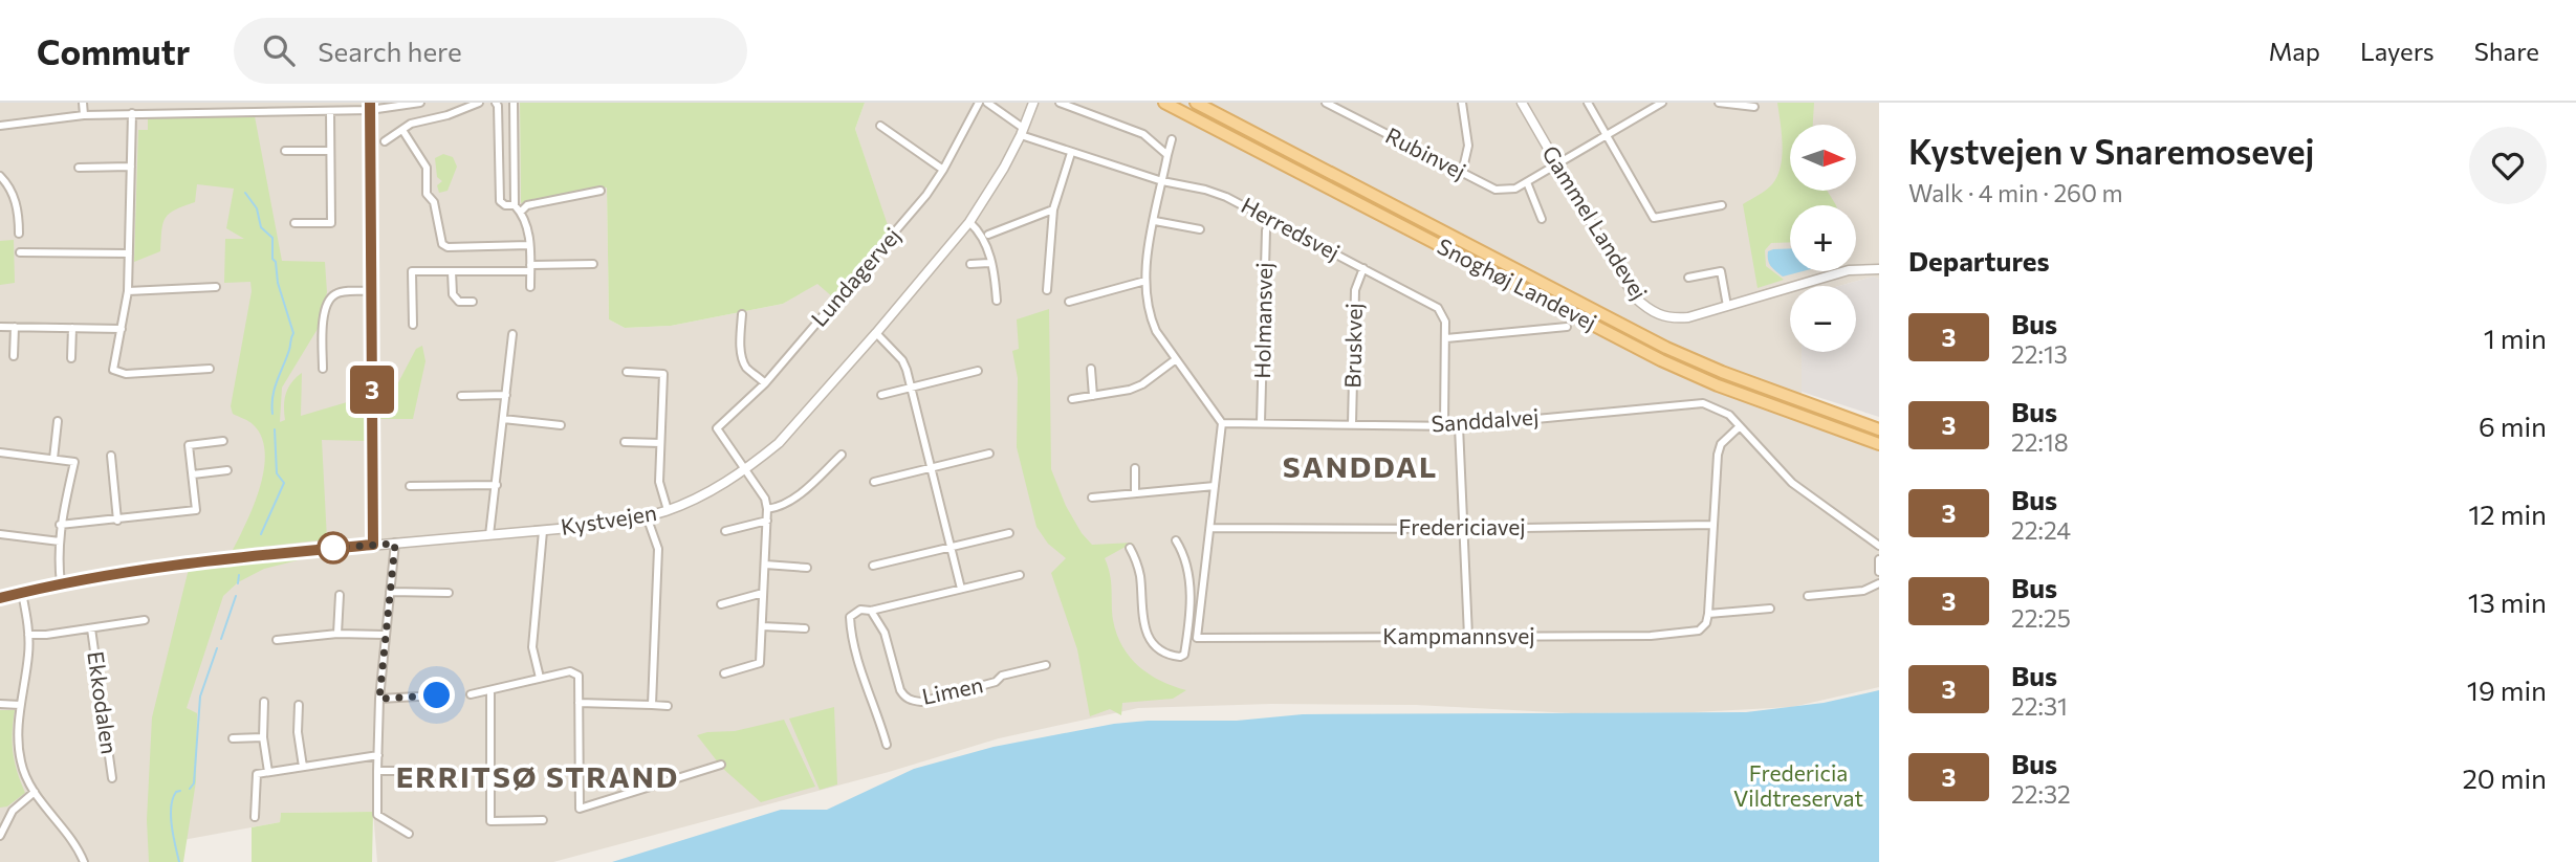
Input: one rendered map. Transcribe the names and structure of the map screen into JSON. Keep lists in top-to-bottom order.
{
  "streets": {
    "main road": ["Snoghøj Landevej"],
    "street": [
      "Rubinvej",
      "Gammel Landevej",
      "Herredsvej",
      "Lundagervej",
      "Holmansvej",
      "Bruskvej",
      "Sanddalvej",
      "Kystvejen",
      "Fredericiavej",
      "Kampmannsvej",
      "Limen",
      "Ekkodalen"
    ]
  },
  "crossings": [
    ["Rubinvej", "Gammel Landevej"],
    ["Herredsvej", "Holmansvej"],
    ["Herredsvej", "Bruskvej"],
    ["Herredsvej", "Sanddalvej"],
    ["Herredsvej", "Kystvejen"],
    ["Lundagervej", "Kystvejen"],
    ["Holmansvej", "Sanddalvej"],
    ["Bruskvej", "Sanddalvej"]
  ],
  "districts": ["SANDDAL", "ERRITSØ STRAND"],
  "parks": ["Fredericia Vildtreservat"],
  "lines": ["bus line 3"],
  "north": "right",
  "page": {
    "header": "Commutr",
    "search": "Search here",
    "nav": ["Map", "Layers", "Share"],
    "on_map": "3",
    "heading": [
      ["Kystvejen v Snaremosevej", "Walk · 4 min · 260 m"],
      "Departures"
    ],
    "map_buttons": ["+", "−"],
    "list": [
      {
        "mark": "3",
        "name": "Bus",
        "note": "22:13",
        "value": "1 min"
      },
      {
        "mark": "3",
        "name": "Bus",
        "note": "22:18",
        "value": "6 min"
      },
      {
        "mark": "3",
        "name": "Bus",
        "note": "22:24",
        "value": "12 min"
      },
      {
        "mark": "3",
        "name": "Bus",
        "note": "22:25",
        "value": "13 min"
      },
      {
        "mark": "3",
        "name": "Bus",
        "note": "22:31",
        "value": "19 min"
      },
      {
        "mark": "3",
        "name": "Bus",
        "note": "22:32",
        "value": "20 min"
      }
    ]
  }
}
